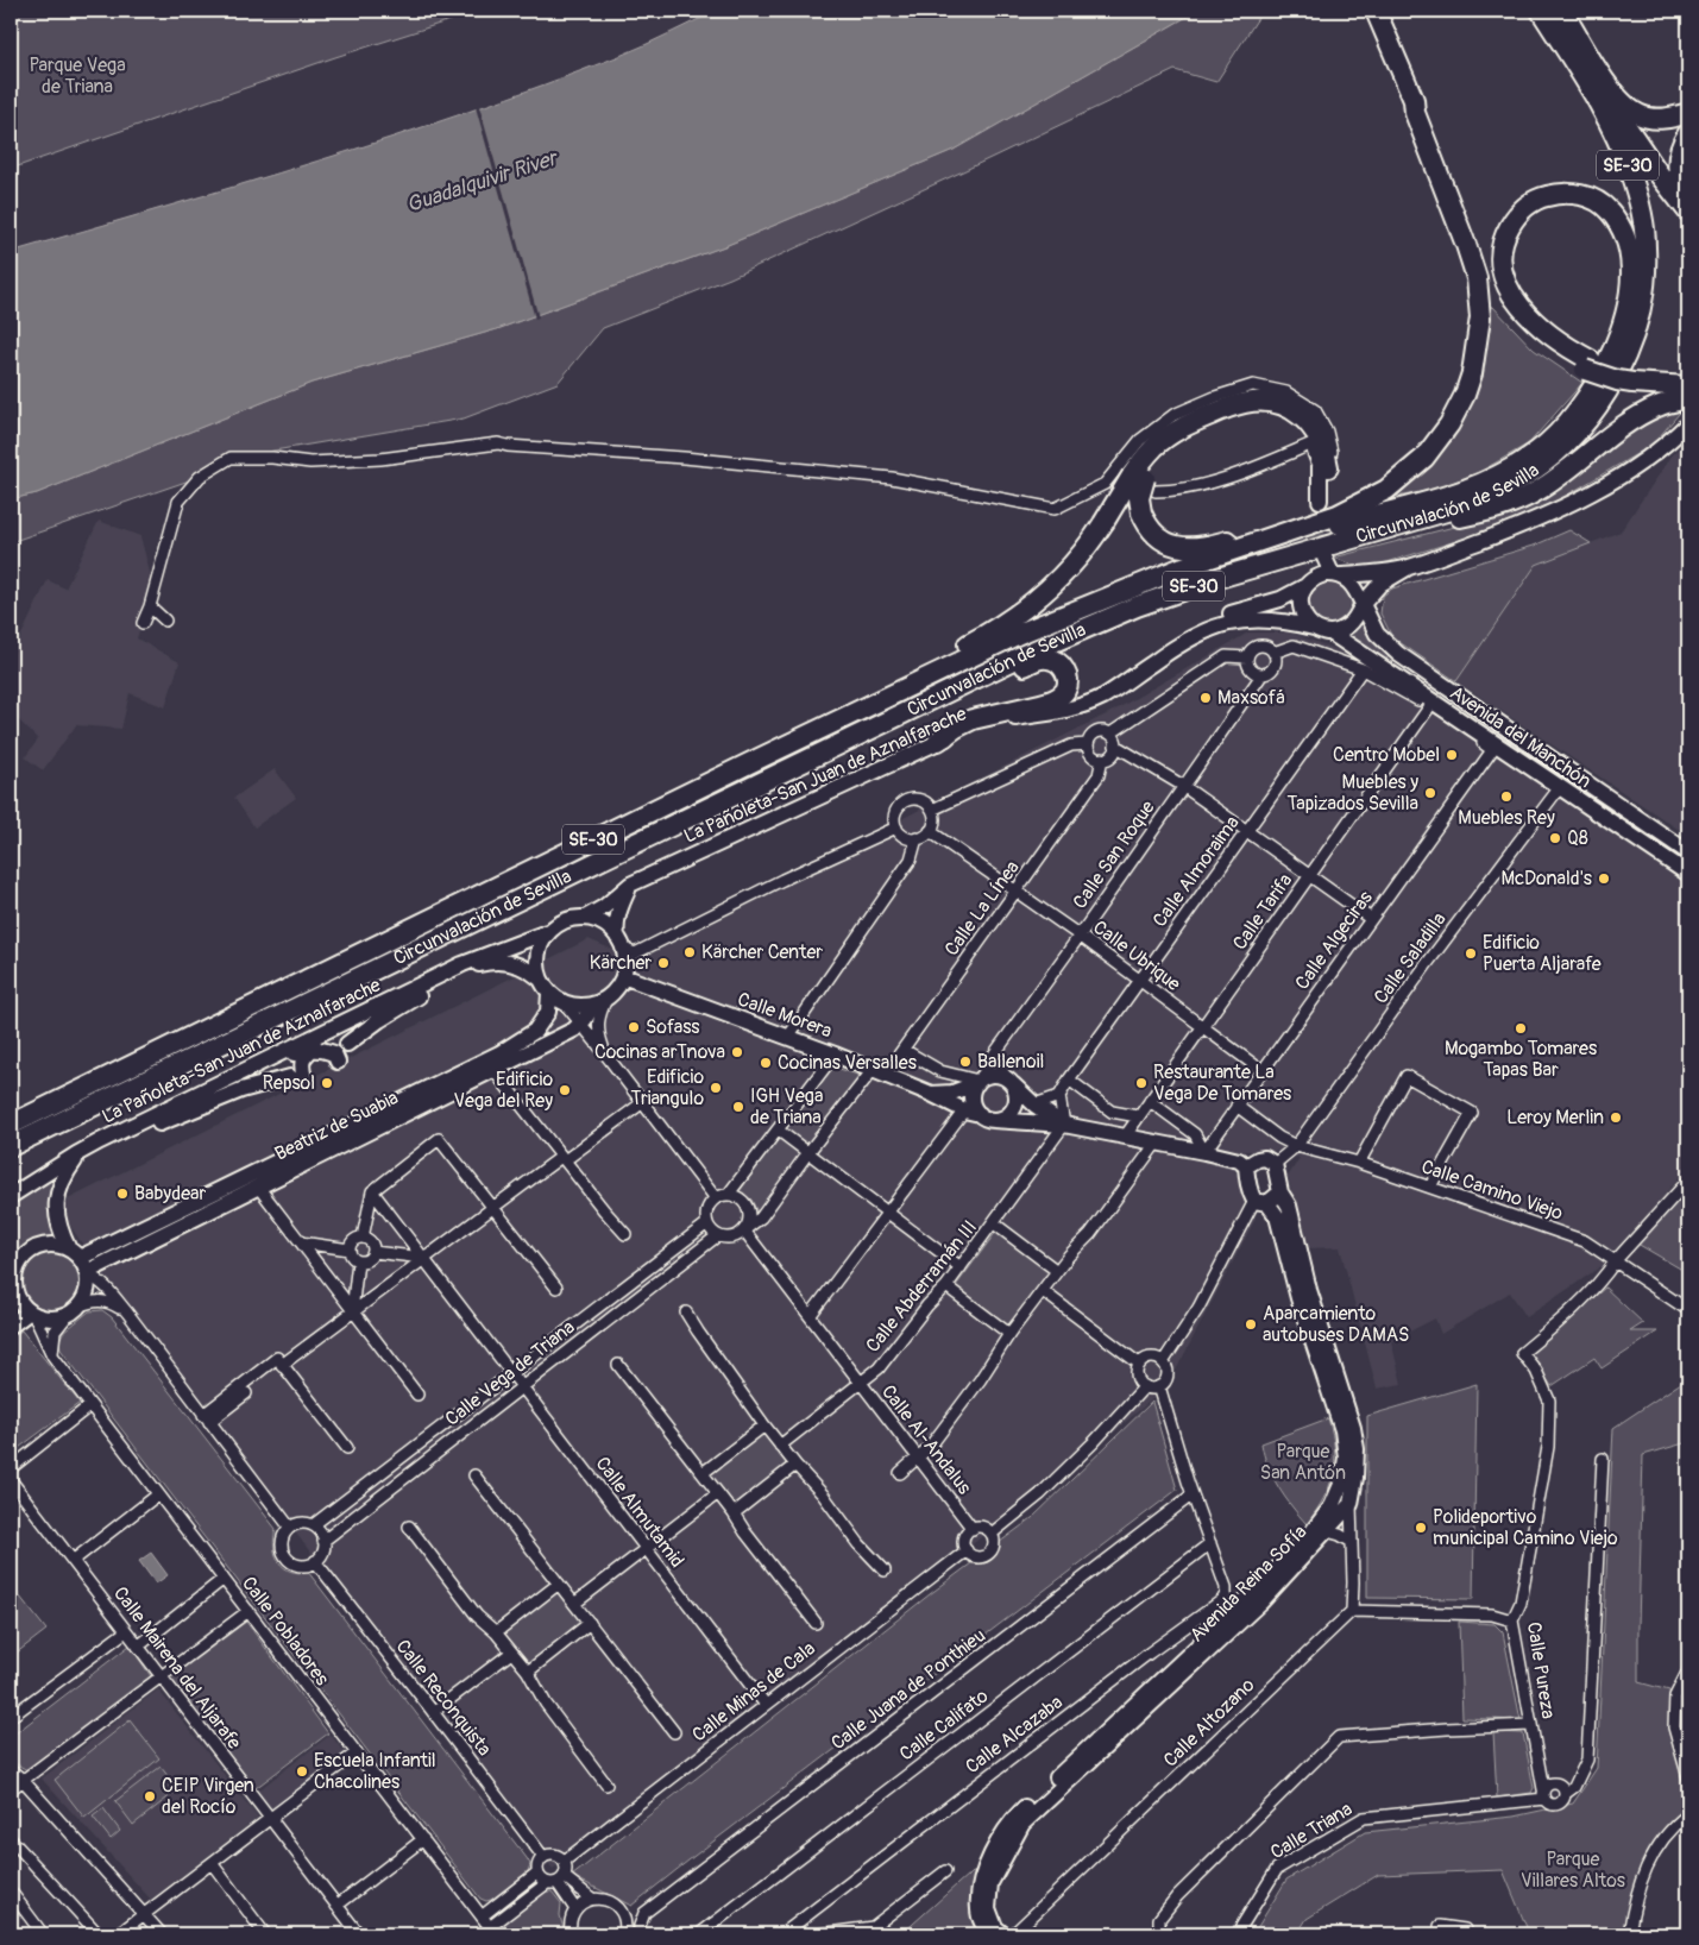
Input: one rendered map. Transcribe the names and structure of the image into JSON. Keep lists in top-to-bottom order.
{
  "streets": {
    "highway": ["SE-30", "Circunvalación de Sevilla"],
    "main road": [
      "Avenida del Manchón",
      "La Pañoleta-San Juan de Aznalfarache",
      "Calle Morera",
      "Beatriz de Suabia",
      "Avenida Reina Sofía"
    ],
    "street": [
      "Calle San Roque",
      "Calle Almoraima",
      "Calle La Línea",
      "Calle Tarifa",
      "Calle Algeciras",
      "Calle Ubrique",
      "Calle Saladilla",
      "Calle Camino Viejo",
      "Calle Abderramán III",
      "Calle Vega de Triana",
      "Calle Al-Andalus",
      "Calle Almutamid",
      "Calle Pobladores",
      "Calle Mairena del Aljarafe",
      "Calle Pureza",
      "Calle Juana de Ponthieu",
      "Calle Minas de Cala",
      "Calle Reconquista",
      "Calle Altozano",
      "Calle Califato",
      "Calle Alcazaba",
      "Calle Triana"
    ]
  },
  "crossings": [
    ["Avenida del Manchón", "La Pañoleta-San Juan de Aznalfarache"],
    ["Avenida del Manchón", "Calle Almoraima"],
    ["Avenida del Manchón", "Calle Saladilla"],
    ["La Pañoleta-San Juan de Aznalfarache", "Calle Morera"],
    ["La Pañoleta-San Juan de Aznalfarache", "Beatriz de Suabia"],
    ["Calle San Roque", "Calle Ubrique"],
    ["Calle San Roque", "Calle Morera"],
    ["Calle Almoraima", "Calle Ubrique"],
    ["Calle La Línea", "Calle Ubrique"],
    ["Calle La Línea", "Calle Morera"],
    ["Calle La Línea", "Calle Vega de Triana"],
    ["Calle La Línea", "Calle Al-Andalus"],
    ["Calle Tarifa", "Calle Algeciras"],
    ["Calle Tarifa", "Calle Ubrique"],
    ["Calle Tarifa", "Calle Morera"],
    ["Calle Algeciras", "Calle Ubrique"],
    ["Calle Algeciras", "Calle Morera"],
    ["Calle Algeciras", "Calle Camino Viejo"],
    ["Calle Saladilla", "Calle Camino Viejo"],
    ["Calle Morera", "Beatriz de Suabia"],
    ["Calle Morera", "Calle Abderramán III"],
    ["Calle Morera", "Avenida Reina Sofía"],
    ["Beatriz de Suabia", "Calle Pobladores"],
    ["Calle Camino Viejo", "Calle Pureza"],
    ["Calle Abderramán III", "Calle Al-Andalus"],
    ["Calle Vega de Triana", "Calle Al-Andalus"],
    ["Calle Vega de Triana", "Calle Almutamid"],
    ["Calle Vega de Triana", "Calle Reconquista"],
    ["Calle Al-Andalus", "Calle Minas de Cala"],
    ["Calle Almutamid", "Calle Minas de Cala"],
    ["Calle Pureza", "Calle Triana"],
    ["Calle Juana de Ponthieu", "Calle Alcazaba"],
    ["Calle Minas de Cala", "Calle Reconquista"],
    ["Calle Califato", "Calle Alcazaba"]
  ],
  "water": ["Guadalquivir River"],
  "parks": ["Parque Vega de Triana", "Parque San Antón", "Parque Villares Altos"],
  "places": [
    "Maxsofá",
    "Centro Mobel",
    "Muebles y Tapizados Sevilla",
    "Muebles Rey",
    "Q8",
    "McDonald's",
    "Kärcher Center",
    "Edificio Puerta Aljarafe",
    "Kärcher",
    "Sofass",
    "Mogambo Tomares Tapas Bar",
    "Cocinas arTnova",
    "Ballenoil",
    "Cocinas Versalles",
    "Repsol",
    "Restaurante La Vega De Tomares",
    "Edificio Triangulo",
    "Edificio Vega del Rey",
    "IGH Vega de Triana",
    "Leroy Merlin",
    "Babydear",
    "Aparcamiento autobuses DAMAS",
    "Polideportivo municipal Camino Viejo",
    "Escuela Infantil Chacolines",
    "CEIP Virgen del Rocío"
  ]
}
